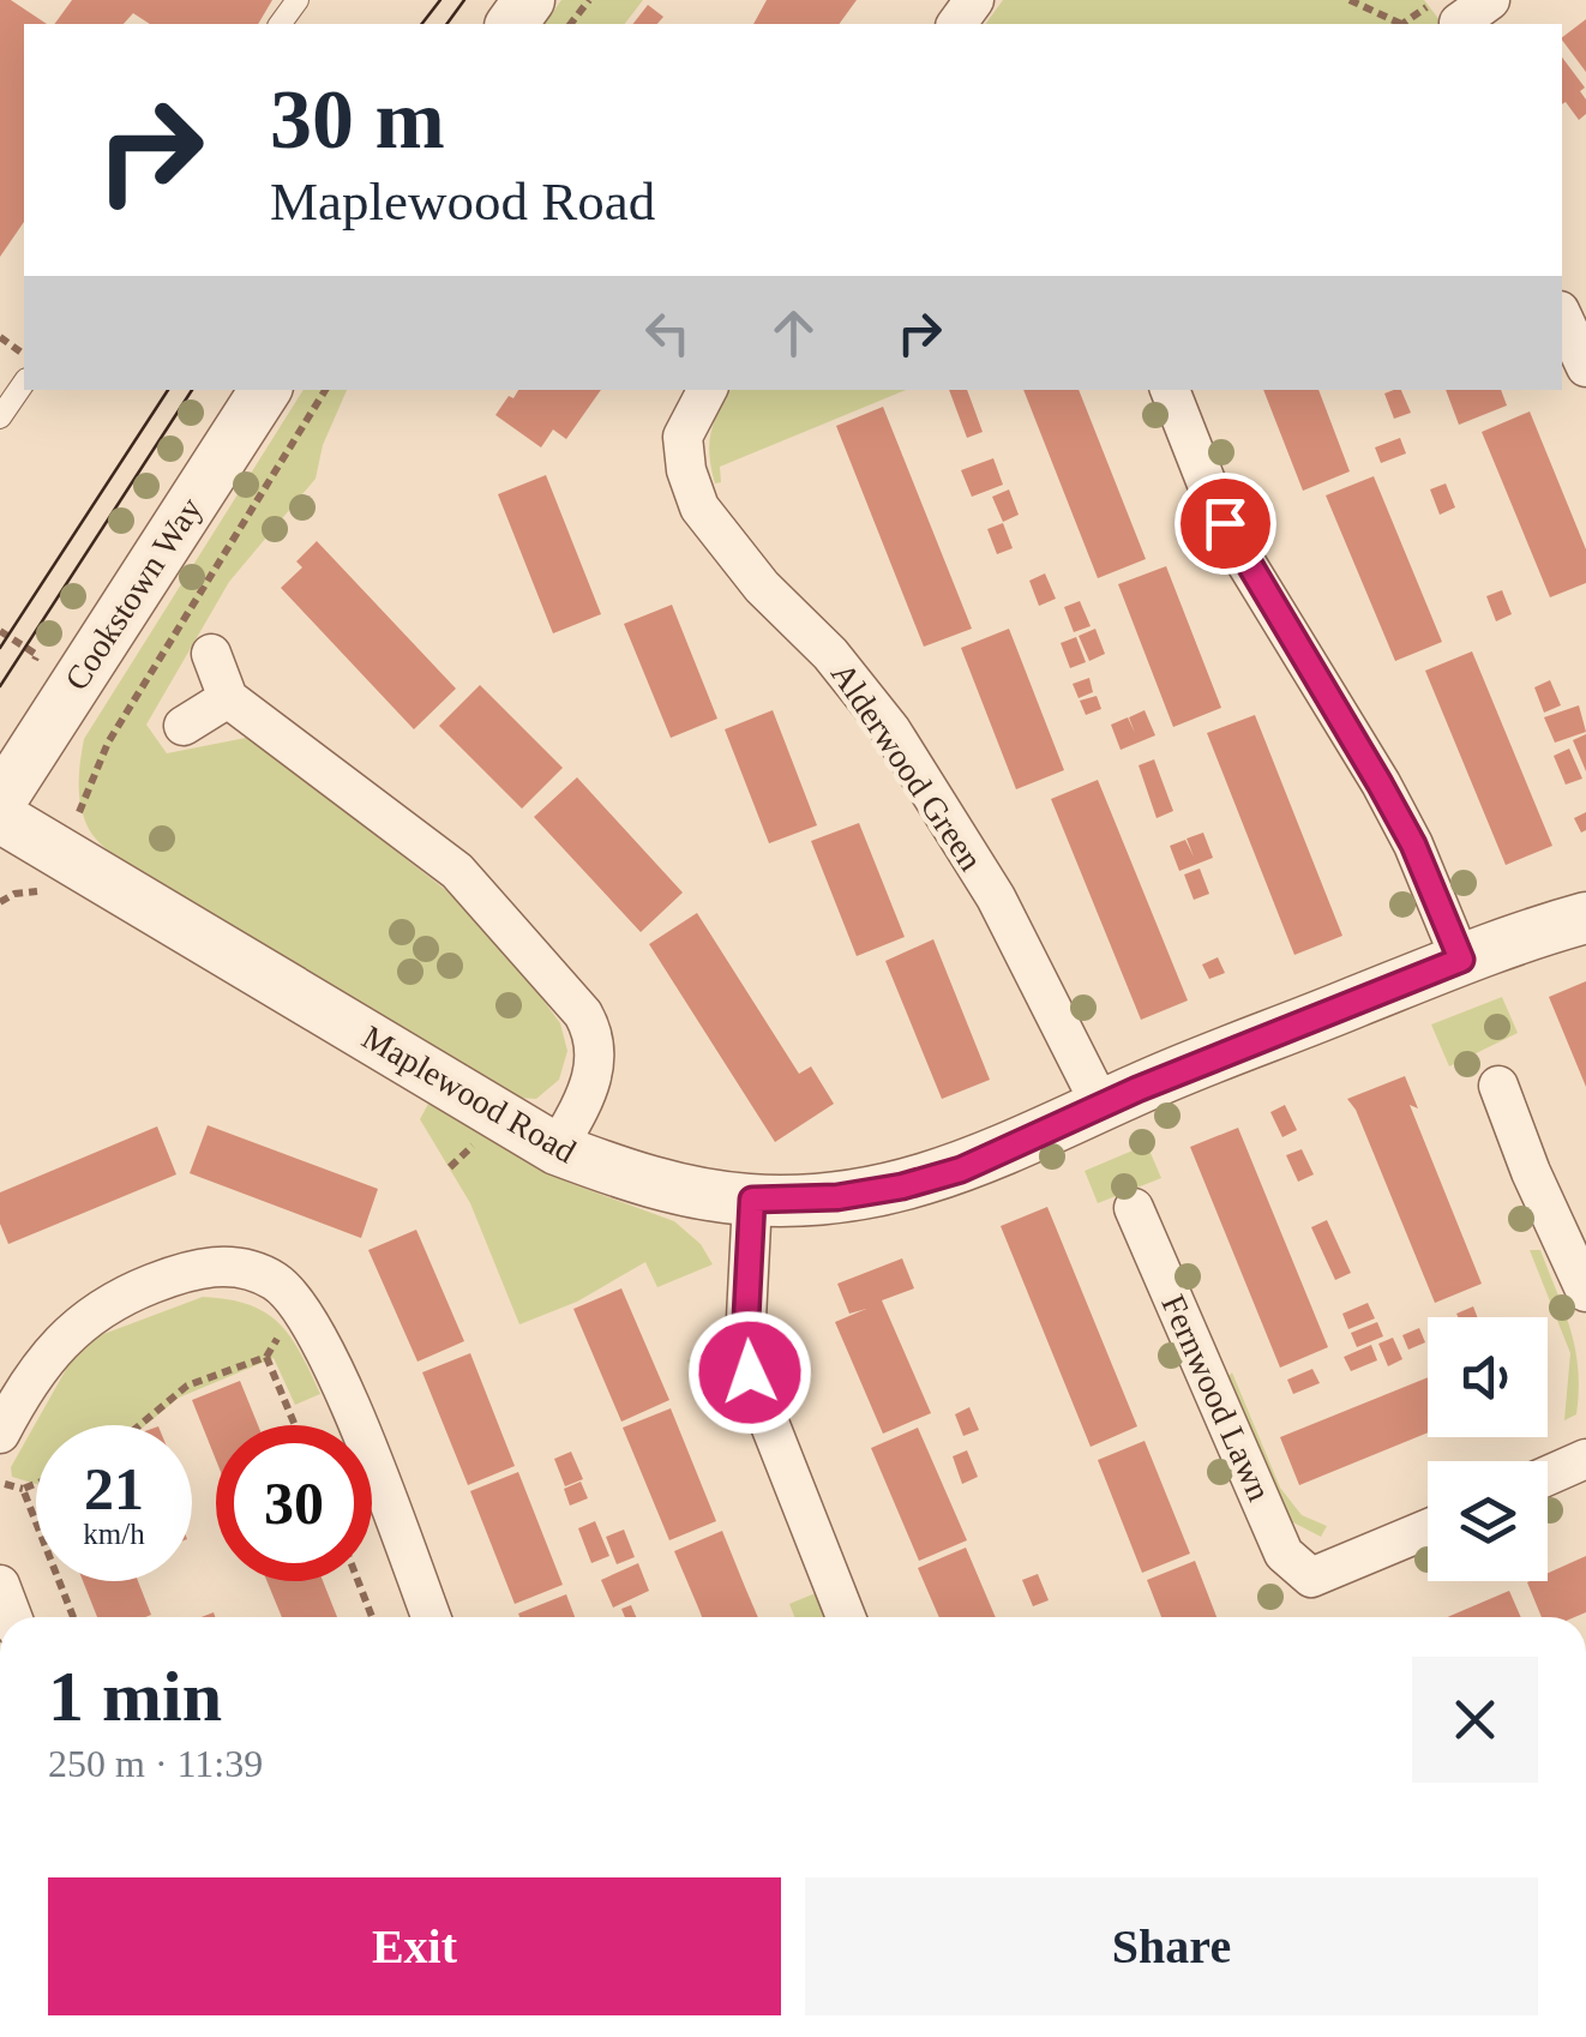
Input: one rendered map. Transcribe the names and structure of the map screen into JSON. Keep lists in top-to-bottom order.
{
  "streets": {
    "street": [
      "Cookstown Way",
      "Alderwood Green",
      "Maplewood Road",
      "Fernwood Lawn"
    ]
  },
  "crossings": [
    ["Alderwood Green", "Maplewood Road"]
  ],
  "page": {
    "turn": ["30 m", "Maplewood Road"],
    "speed": "21 km/h",
    "limit": "30",
    "heading": ["1 min", "250 m · 11:39"],
    "buttons": ["Exit", "Share"]
  }
}
